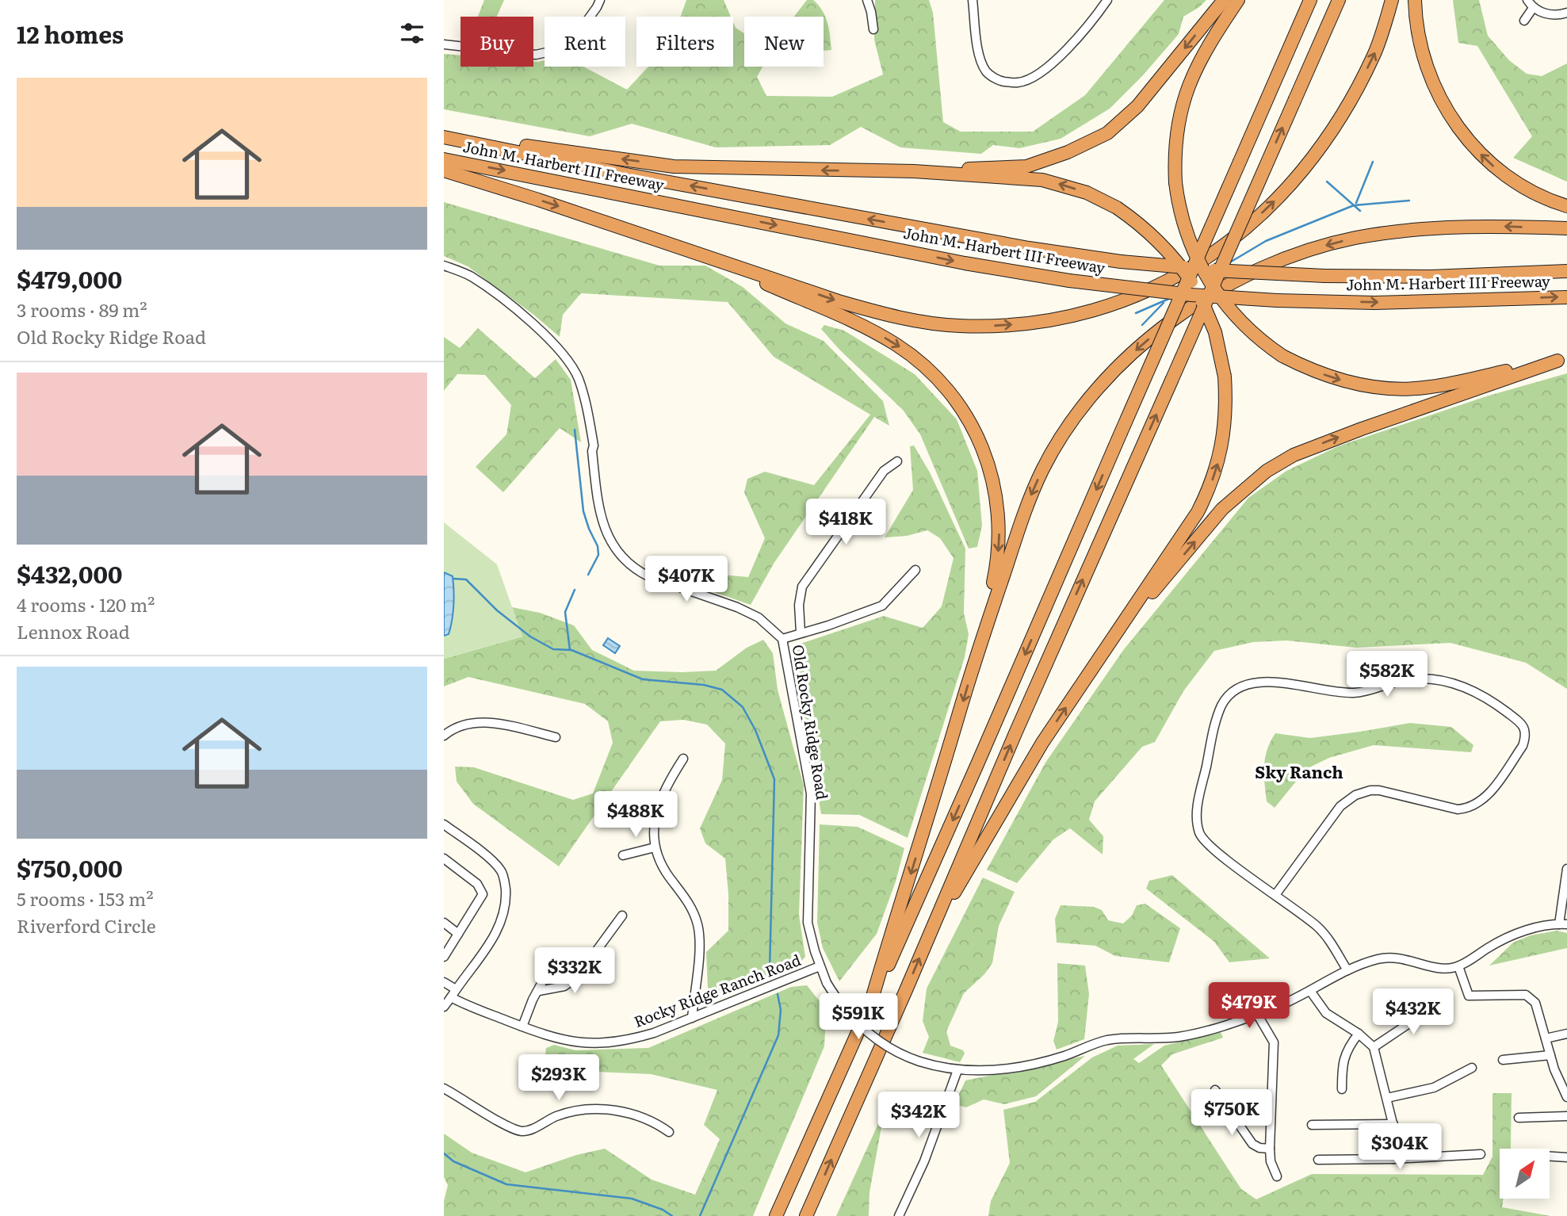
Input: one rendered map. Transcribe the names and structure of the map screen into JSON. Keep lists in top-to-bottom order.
{
  "streets": {
    "highway": ["John M. Harbert III Freeway"],
    "street": ["Old Rocky Ridge Road", "Rocky Ridge Ranch Road"]
  },
  "crossings": [
    ["Old Rocky Ridge Road", "Rocky Ridge Ranch Road"]
  ],
  "districts": ["Sky Ranch"],
  "north": "top right",
  "page": {
    "heading": "12 homes",
    "chip": [
      "Buy",
      "Rent",
      "Filters",
      "New"
    ],
    "list": [
      {
        "name": "$479,000",
        "note": "3 rooms · 89 m² · Old Rocky Ridge Road"
      },
      {
        "name": "$432,000",
        "note": "4 rooms · 120 m² · Lennox Road"
      },
      {
        "name": "$750,000",
        "note": "5 rooms · 153 m² · Riverford Circle"
      }
    ],
    "price": [
      "$418K",
      "$407K",
      "$582K",
      "$488K",
      "$332K",
      "$479K",
      "$432K",
      "$591K",
      "$293K",
      "$750K",
      "$342K",
      "$304K"
    ]
  }
}
